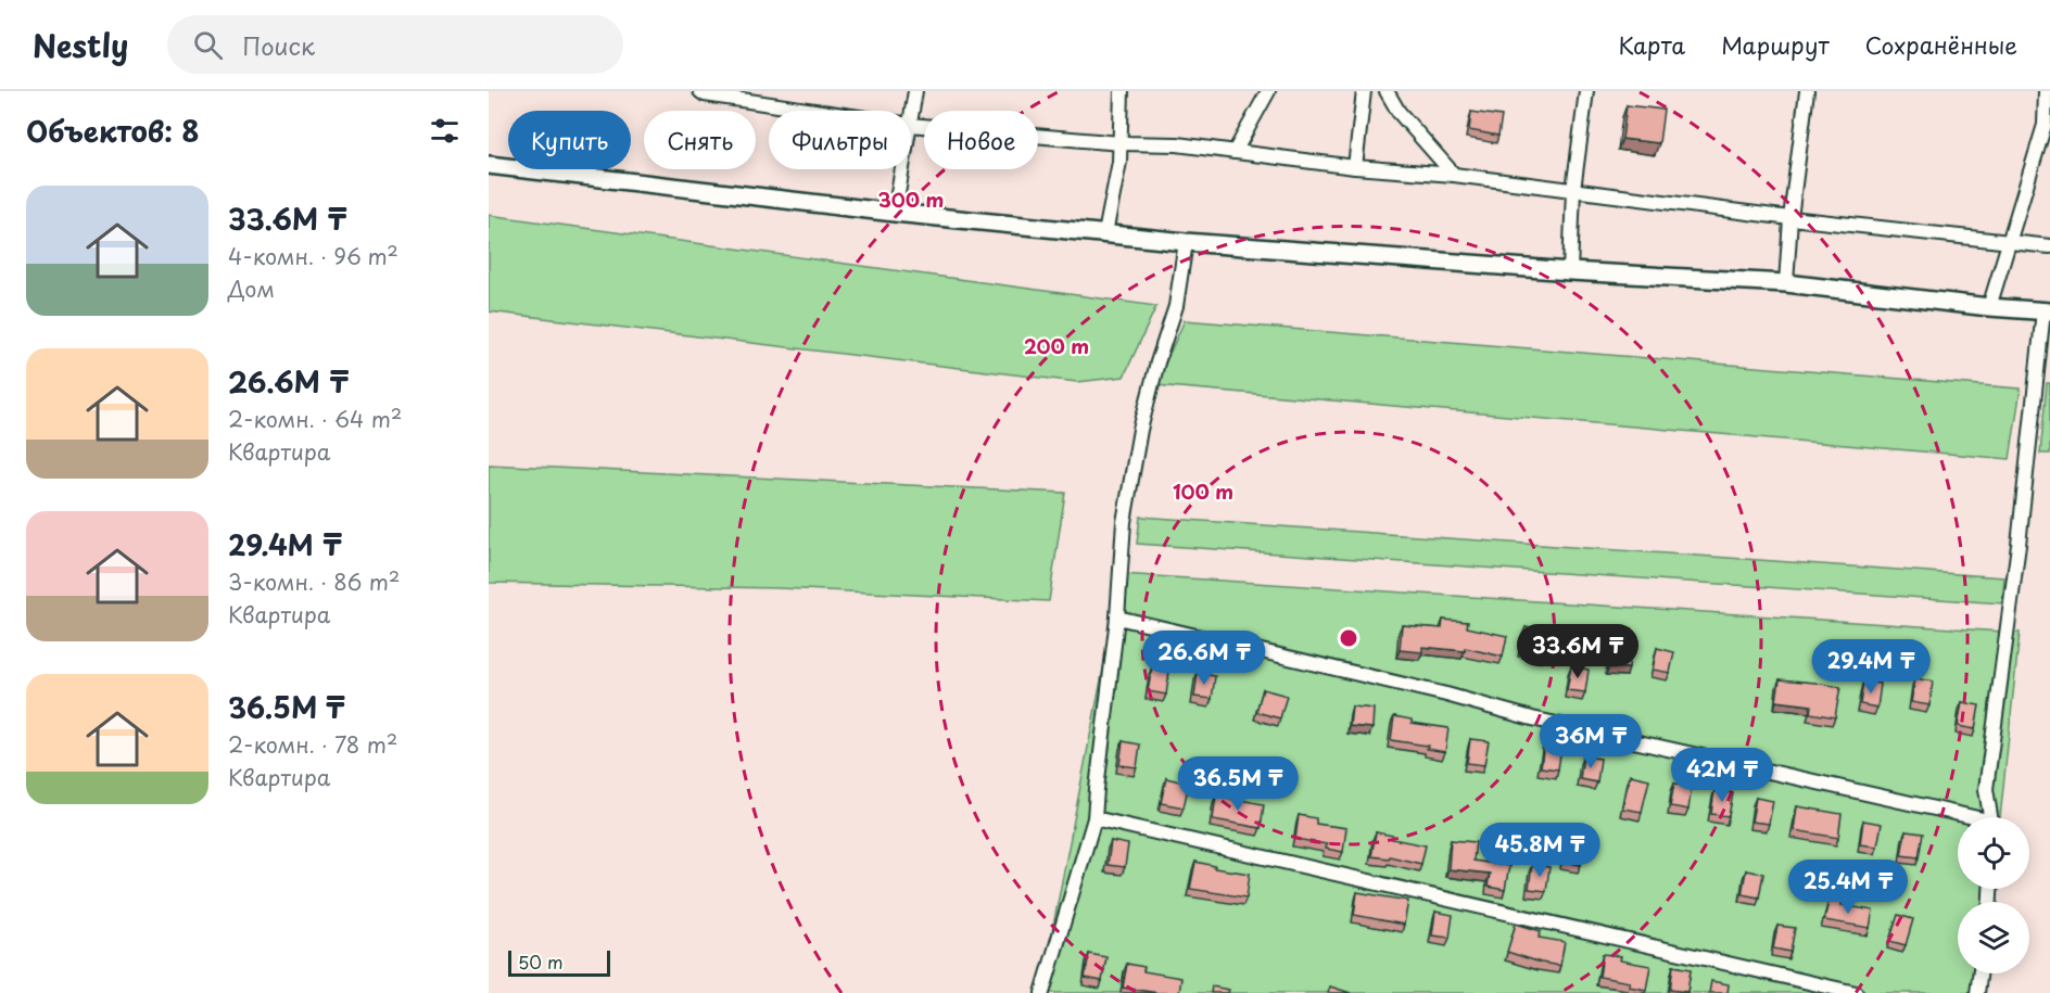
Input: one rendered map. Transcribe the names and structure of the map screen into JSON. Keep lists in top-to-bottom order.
{
  "scale_bar": "50 m",
  "page": {
    "header": "Nestly",
    "search": "Поиск",
    "nav": ["Карта", "Маршрут", "Сохранённые"],
    "heading": "Объектов: 8",
    "chip": [
      "Купить",
      "Снять",
      "Фильтры",
      "Новое"
    ],
    "list": [
      {
        "name": "33.6M ₸",
        "note": "4-комн. · 96 m² · Дом"
      },
      {
        "name": "26.6M ₸",
        "note": "2-комн. · 64 m² · Квартира"
      },
      {
        "name": "29.4M ₸",
        "note": "3-комн. · 86 m² · Квартира"
      },
      {
        "name": "36.5M ₸",
        "note": "2-комн. · 78 m² · Квартира"
      }
    ],
    "price": [
      "33.6M ₸",
      "26.6M ₸",
      "29.4M ₸",
      "36M ₸",
      "42M ₸",
      "36.5M ₸",
      "45.8M ₸",
      "25.4M ₸"
    ],
    "scale": "50 m"
  },
  "rings": ["300 m", "200 m", "100 m"]
}
